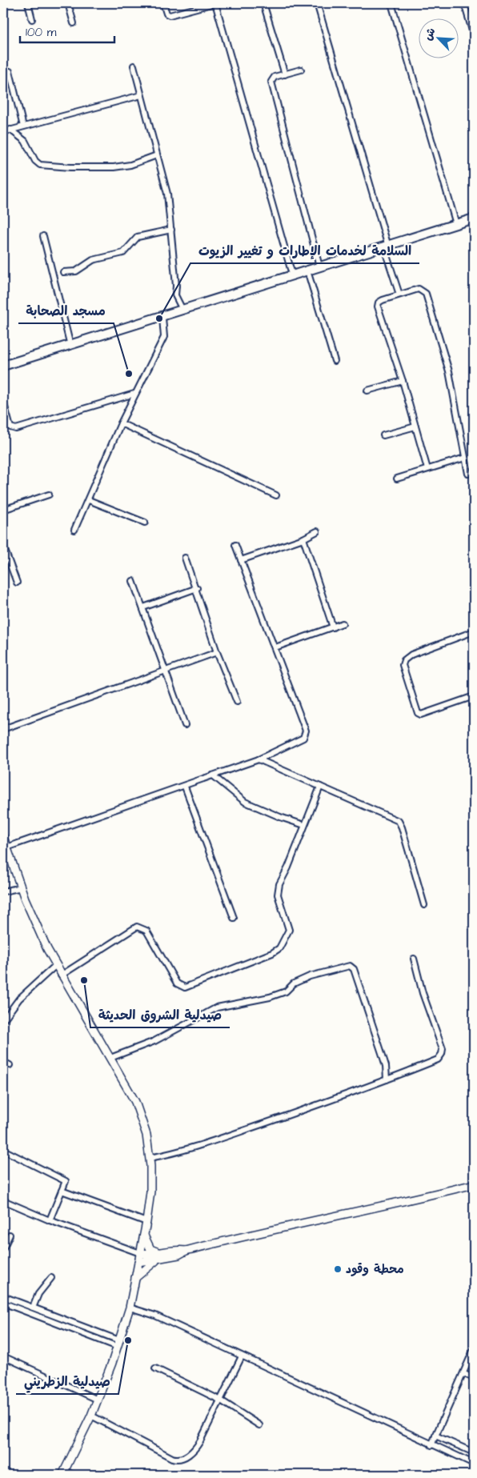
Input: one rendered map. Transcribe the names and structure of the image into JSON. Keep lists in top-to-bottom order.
{
  "places": [
    "السلامة لخدمات الإطارات و تغيير الزيوت",
    "مسجد الصحابة",
    "صيدلية الشروق الحديثة",
    "محطة وقود",
    "صيدلية الزطريني"
  ],
  "scale_bar": "100 m",
  "north": "top left"
}
